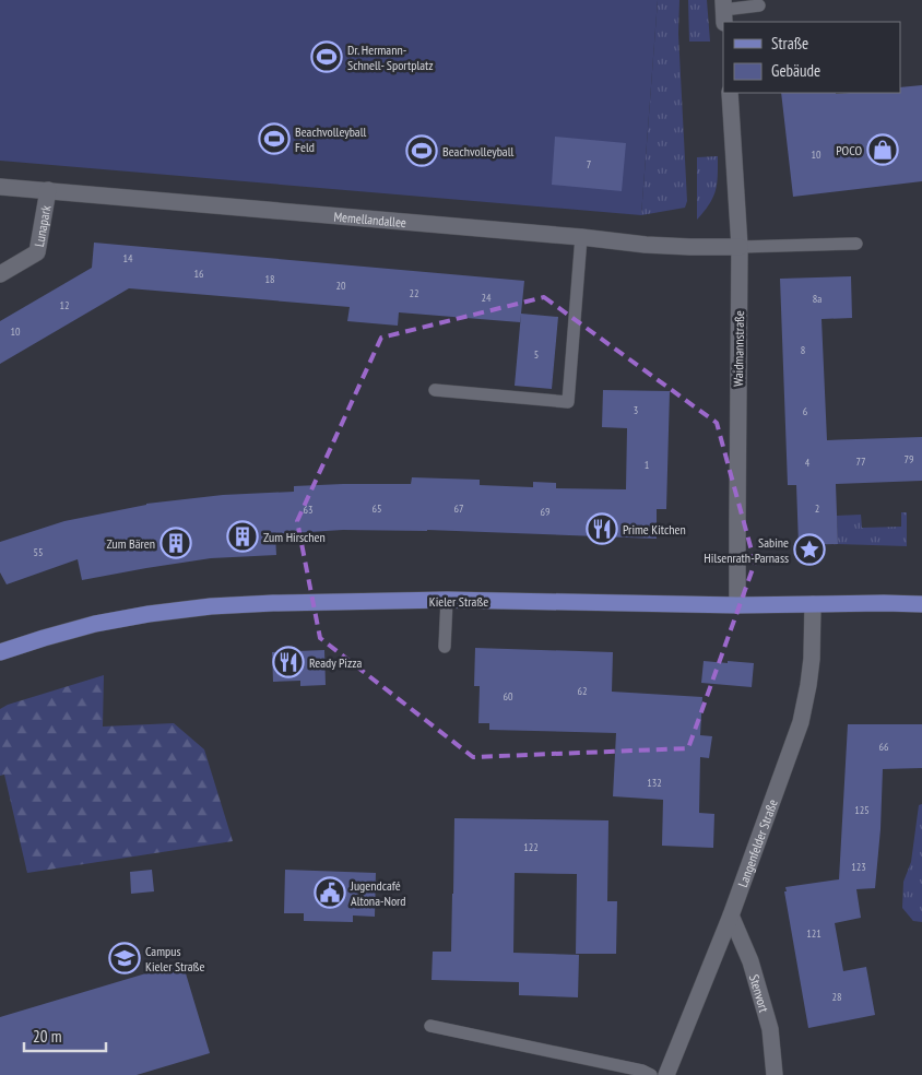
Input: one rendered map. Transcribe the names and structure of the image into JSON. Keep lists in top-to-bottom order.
{
  "streets": {
    "main road": ["Kieler Straße"],
    "street": [
      "Memellandallee",
      "Lunapark",
      "Waidmannstraße",
      "Langenfelder Straße",
      "Stenvort"
    ]
  },
  "crossings": [
    ["Memellandallee", "Lunapark"],
    ["Memellandallee", "Waidmannstraße"],
    ["Waidmannstraße", "Kieler Straße"],
    ["Kieler Straße", "Langenfelder Straße"],
    ["Langenfelder Straße", "Stenvort"]
  ],
  "places": {
    "sports": ["Dr. Hermann- Schnell- Sportplatz", "Beachvolleyball Feld", "Beachvolleyball"],
    "shop": ["POCO"],
    "restaurant": ["Prime Kitchen", "Ready Pizza"],
    "building": ["Zum Hirschen", "Zum Bären"],
    "place": ["Sabine Hilsenrath-Parnass"],
    "public building": ["Jugendcafé Altona-Nord"],
    "school or university": ["Campus Kieler Straße"]
  },
  "house_numbers": [
    "10",
    "7",
    "14",
    "16",
    "18",
    "20",
    "22",
    "24",
    "8a",
    "12",
    "10",
    "8",
    "5",
    "3",
    "6",
    "79",
    "77",
    "4",
    "1",
    "65",
    "67",
    "2",
    "63",
    "69",
    "55",
    "62",
    "60",
    "66",
    "132",
    "125",
    "122",
    "123",
    "121",
    "28"
  ],
  "legend": ["Straße", "Gebäude"],
  "scale_bar": "20 m"
}
